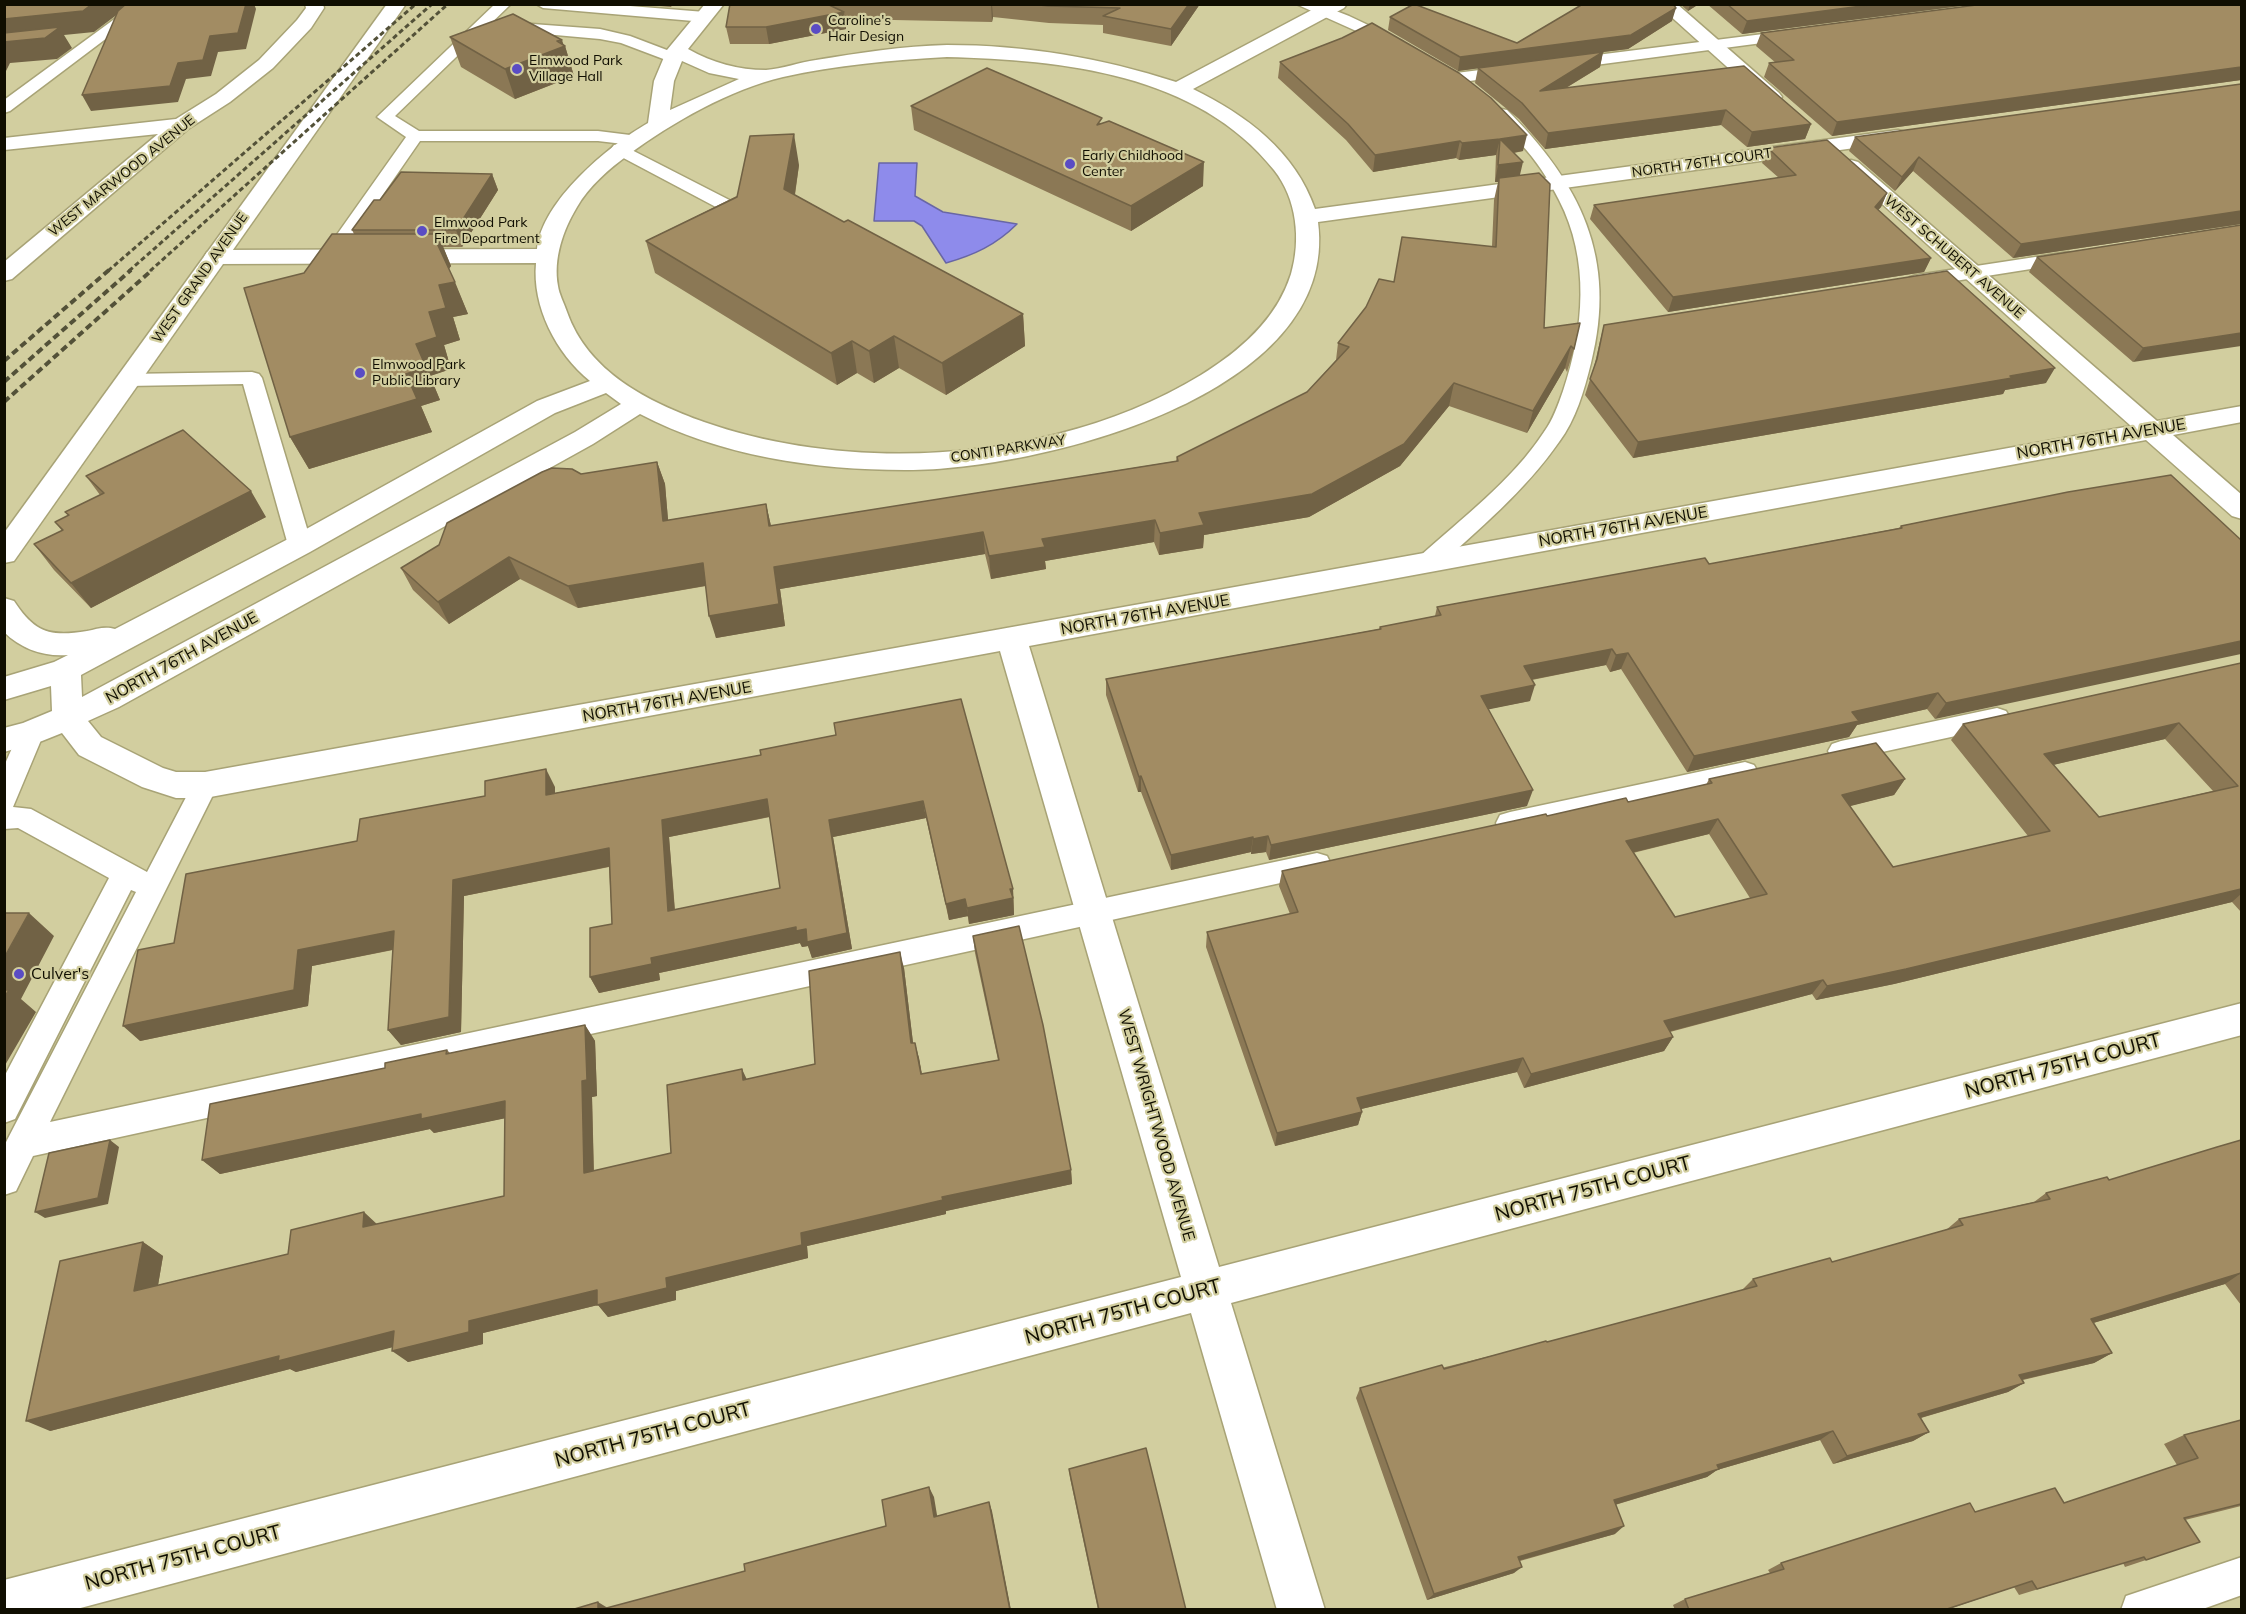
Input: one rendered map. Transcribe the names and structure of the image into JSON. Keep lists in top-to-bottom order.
{
  "streets": {
    "street": [
      "NORTH 76TH COURT",
      "WEST MARWOOD AVENUE",
      "WEST SCHUBERT AVENUE",
      "WEST GRAND AVENUE",
      "NORTH 76TH AVENUE",
      "CONTI PARKWAY",
      "NORTH 75TH COURT",
      "WEST WRIGHTWOOD AVENUE"
    ]
  },
  "crossings": [
    ["NORTH 76TH COURT", "WEST SCHUBERT AVENUE"],
    ["NORTH 76TH COURT", "CONTI PARKWAY"],
    ["WEST SCHUBERT AVENUE", "NORTH 76TH AVENUE"],
    ["NORTH 76TH AVENUE", "CONTI PARKWAY"],
    ["NORTH 76TH AVENUE", "WEST WRIGHTWOOD AVENUE"],
    ["NORTH 75TH COURT", "WEST WRIGHTWOOD AVENUE"]
  ],
  "places": [
    "Caroline's Hair Design",
    "Elmwood Park Village Hall",
    "Early Childhood Center",
    "Elmwood Park Fire Department",
    "Elmwood Park Public Library",
    "Culver's"
  ]
}
